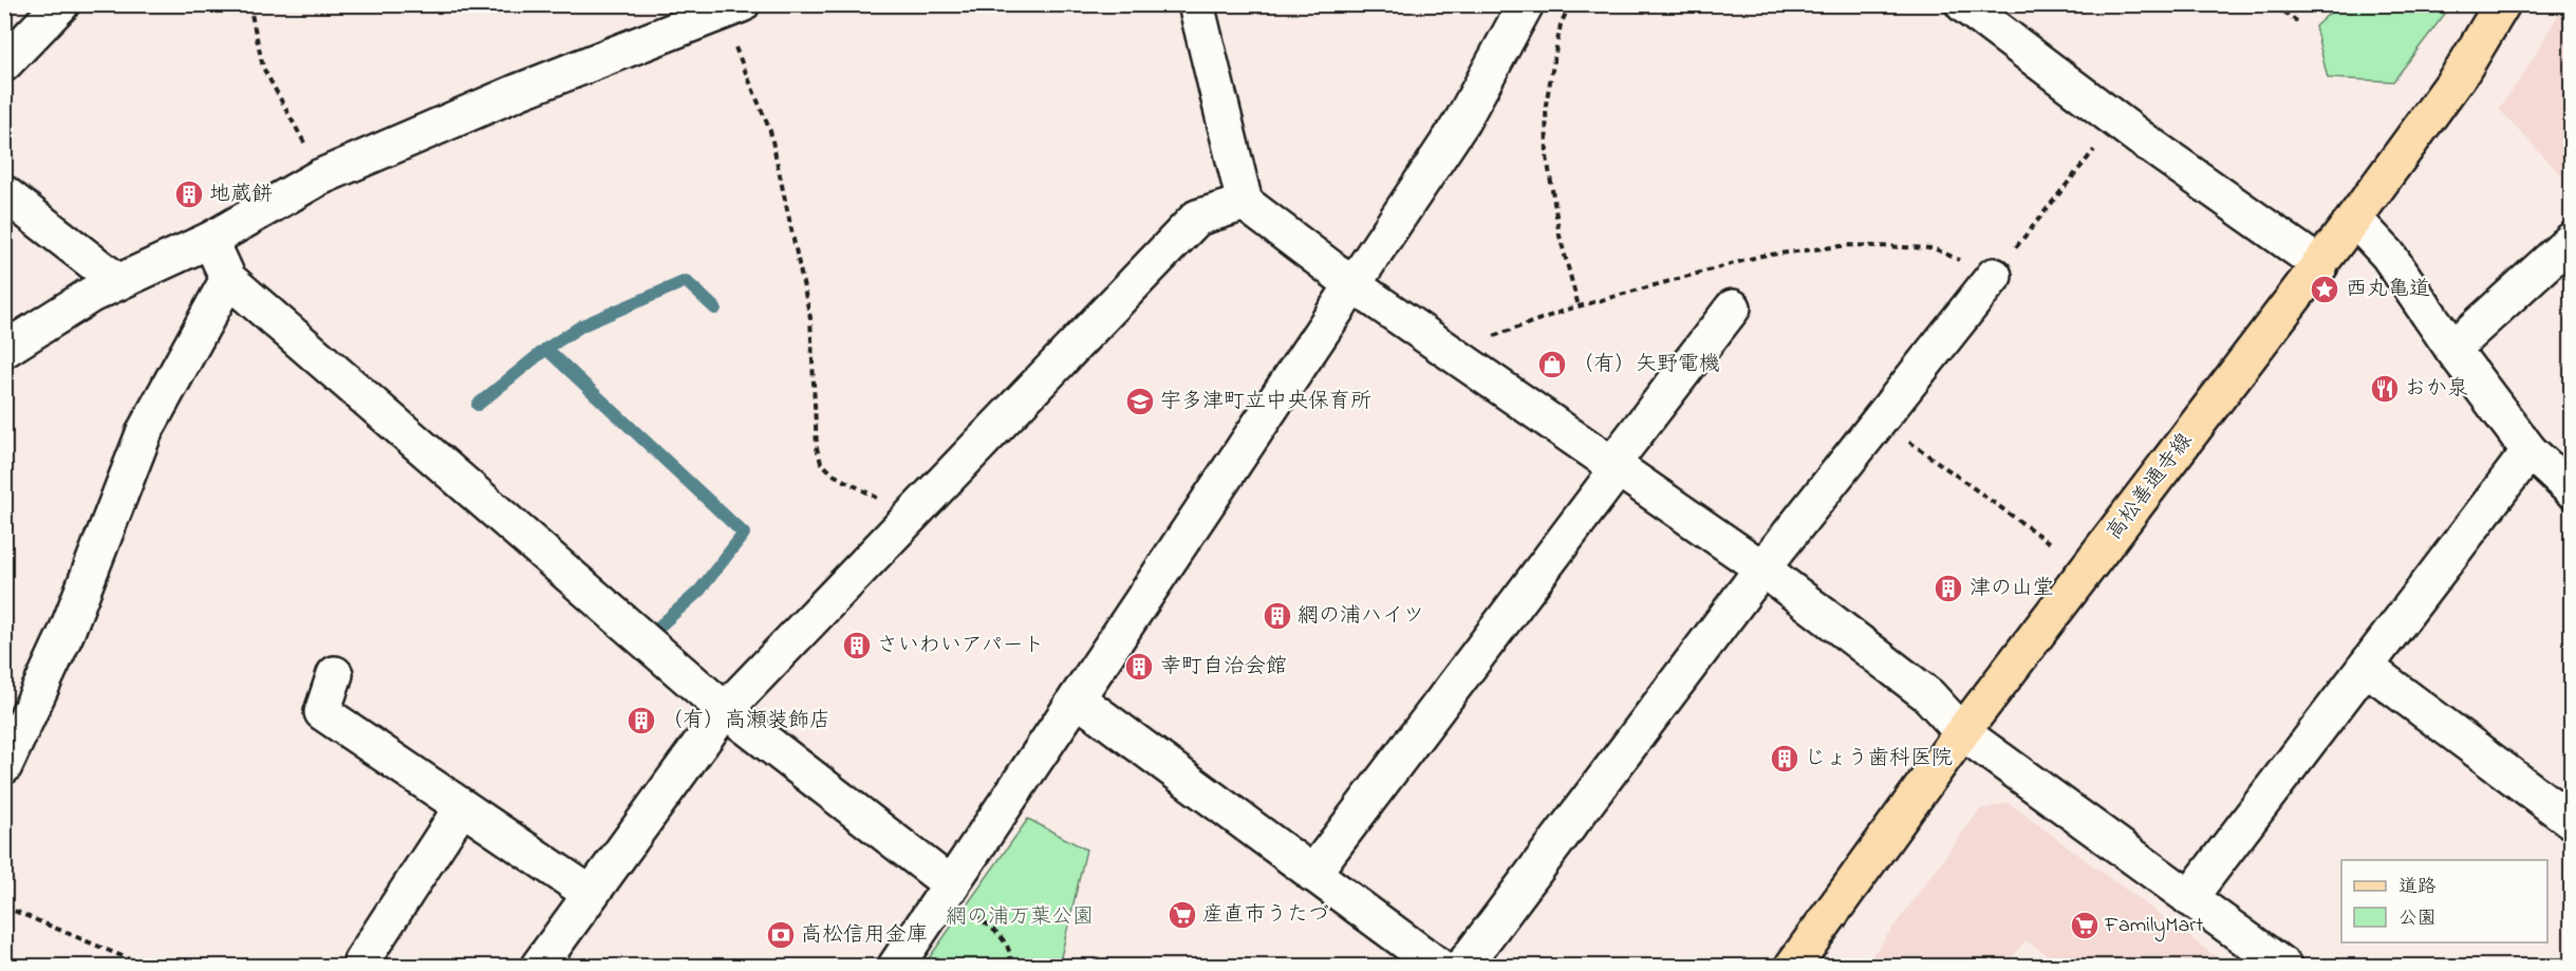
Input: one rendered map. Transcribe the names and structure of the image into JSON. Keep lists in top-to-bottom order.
{
  "streets": {
    "main road": ["高松善通寺線"]
  },
  "parks": ["網の浦万葉公園"],
  "places": {
    "building": [
      "地蔵餅",
      "津の山堂",
      "網の浦ハイツ",
      "さいわいアパート",
      "幸町自治会館",
      "（有）高瀬装飾店",
      "じょう歯科医院"
    ],
    "place": ["西丸亀道"],
    "shop": ["（有）矢野電機"],
    "restaurant": ["おか泉"],
    "school or university": ["宇多津町立中央保育所"],
    "supermarket": ["産直市うたづ", "FamilyMart"],
    "bank": ["高松信用金庫"]
  },
  "legend": ["道路", "公園"]
}
